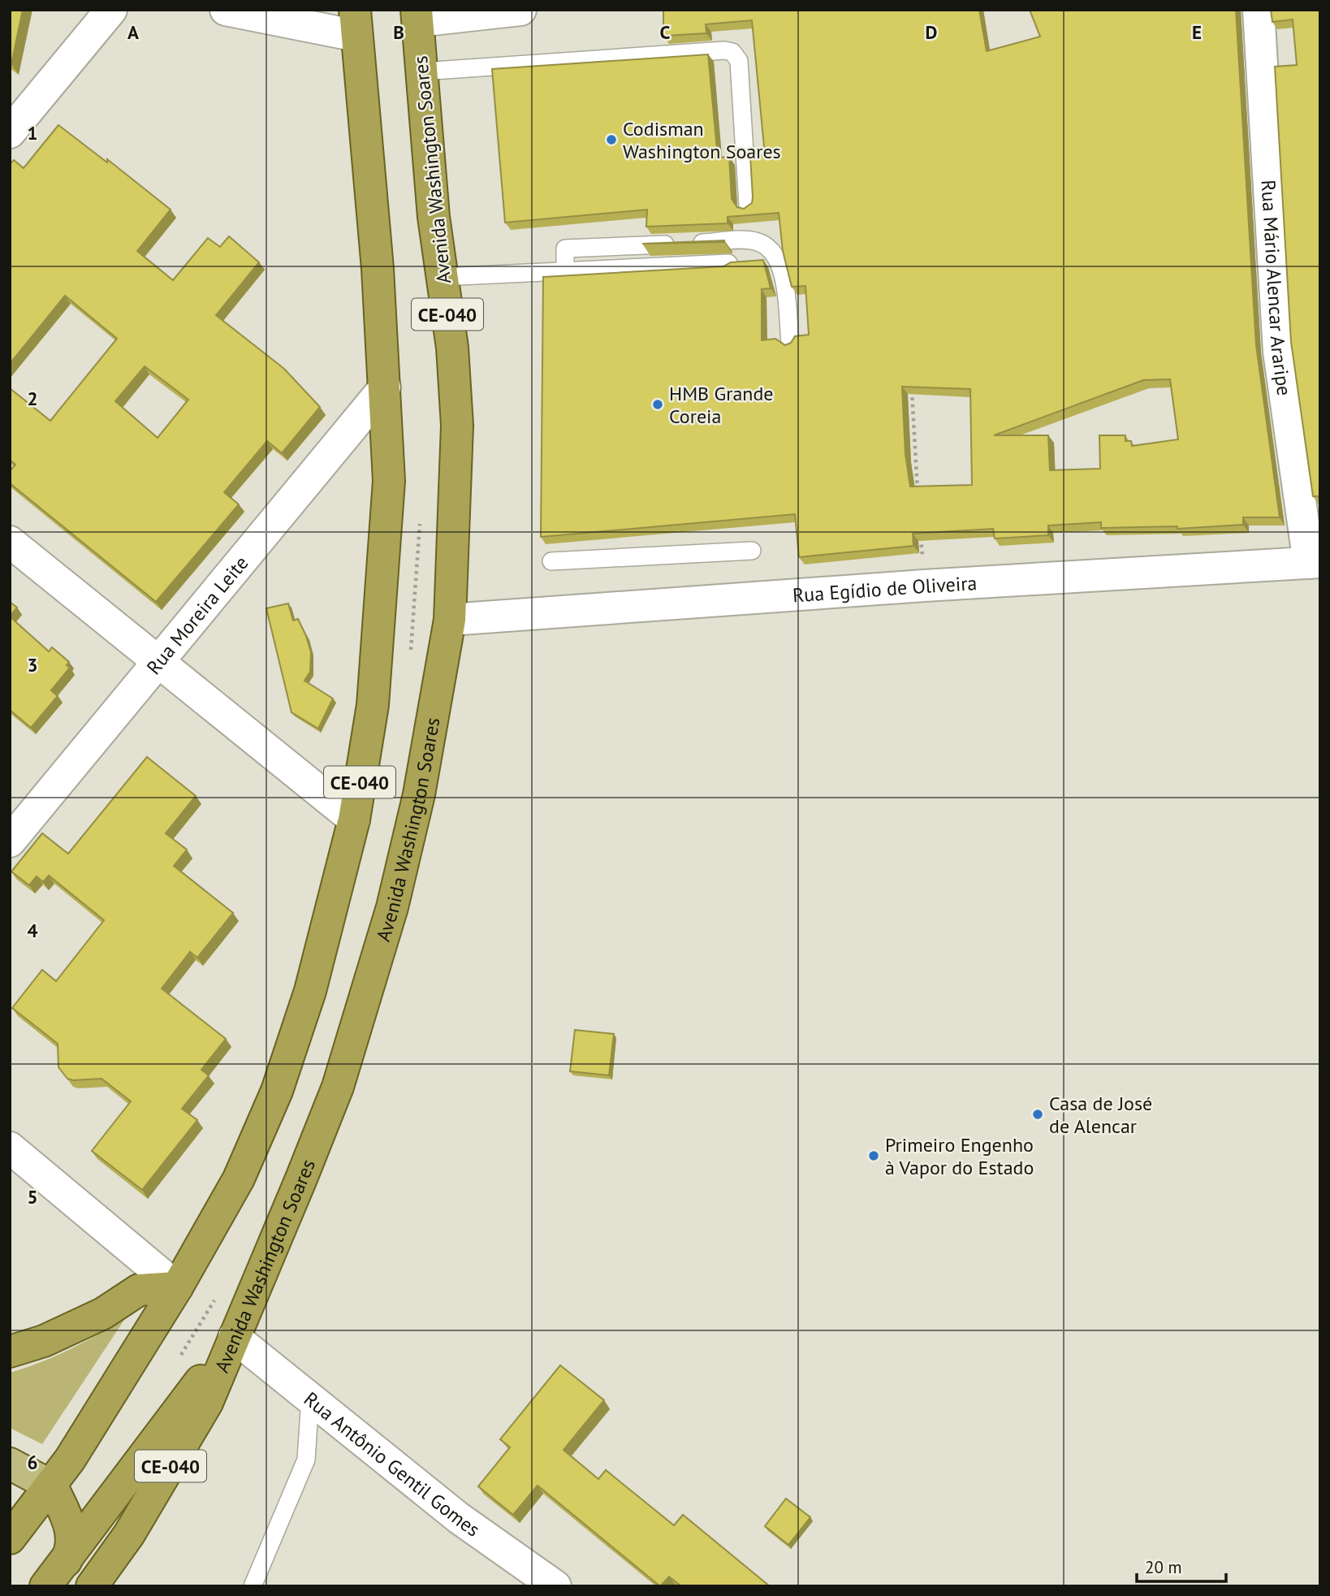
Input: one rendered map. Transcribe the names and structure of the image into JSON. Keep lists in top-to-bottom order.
{
  "streets": {
    "highway": ["Avenida Washington Soares", "CE-040"],
    "street": [
      "Rua Mário Alencar Araripe",
      "Rua Egídio de Oliveira",
      "Rua Moreira Leite",
      "Rua Antônio Gentil Gomes"
    ]
  },
  "crossings": [
    ["Avenida Washington Soares", "Rua Egídio de Oliveira"],
    ["Avenida Washington Soares", "Rua Antônio Gentil Gomes"],
    ["Rua Mário Alencar Araripe", "Rua Egídio de Oliveira"],
    ["CE-040", "Rua Moreira Leite"]
  ],
  "places": [
    "Codisman Washington Soares",
    "HMB Grande Coreia",
    "Casa de José de Alencar",
    "Primeiro Engenho à Vapor do Estado"
  ],
  "scale_bar": "20 m",
  "grid": {
    "columns": [
      "A",
      "B",
      "C",
      "D",
      "E"
    ],
    "rows": [
      "1",
      "2",
      "3",
      "4",
      "5",
      "6"
    ]
  }
}
